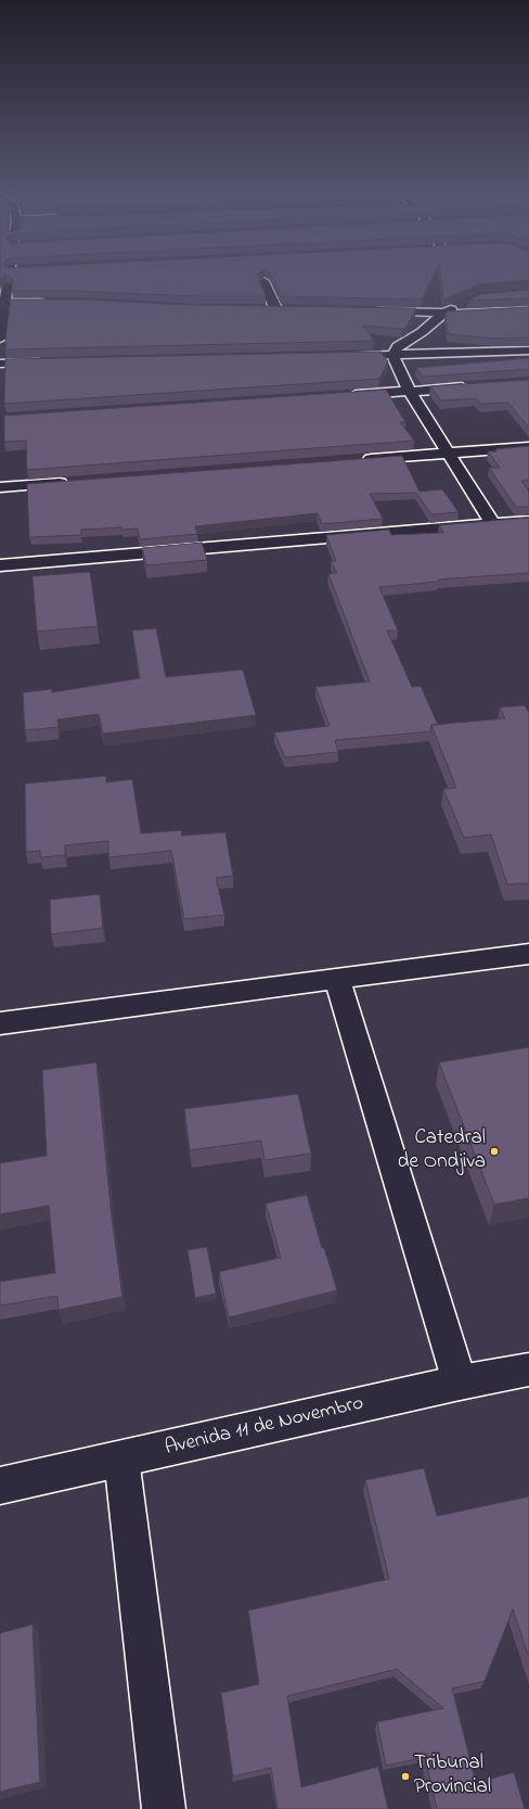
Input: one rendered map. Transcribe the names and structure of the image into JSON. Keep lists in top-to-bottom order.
{
  "streets": {
    "street": ["Avenida 11 de Novembro"]
  },
  "places": ["Catedral de Ondjiva", "Tribunal Provincial"]
}
